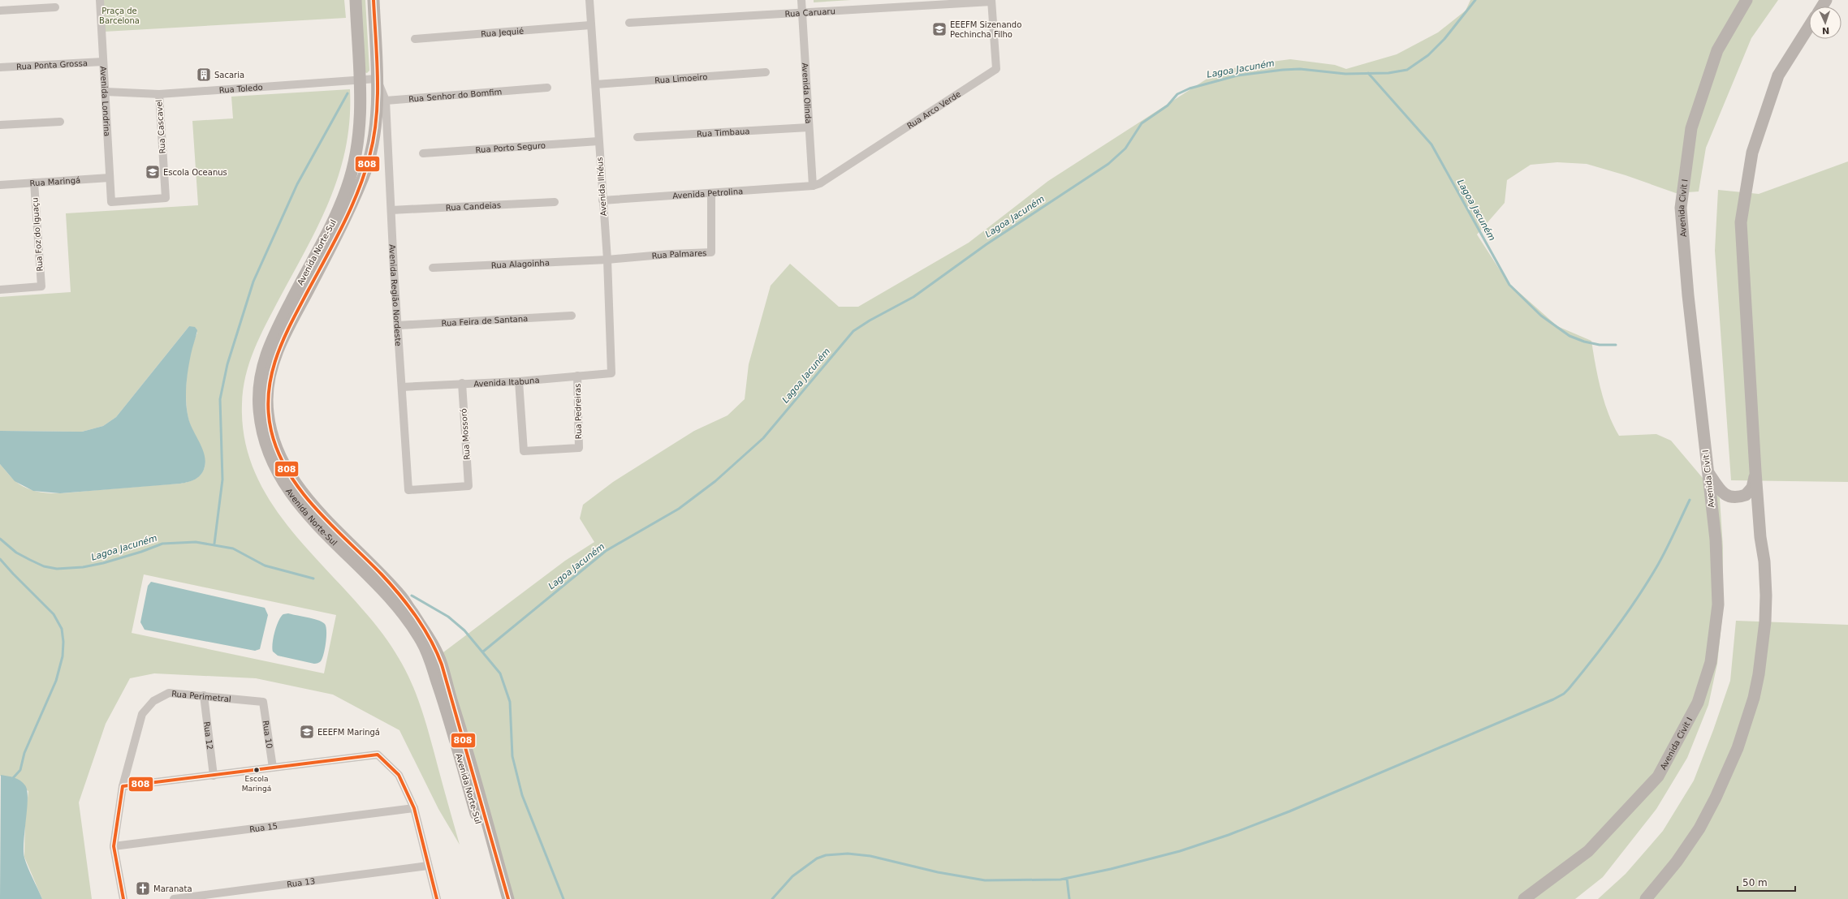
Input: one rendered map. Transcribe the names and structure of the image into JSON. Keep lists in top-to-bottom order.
{
  "streets": {
    "main road": ["Avenida Civit I", "Avenida Norte-Sul"],
    "street": [
      "Rua Caruaru",
      "Rua Jequié",
      "Rua Ponta Grossa",
      "Rua Limoeiro",
      "Rua Toledo",
      "Avenida Olinda",
      "Rua Senhor do Bomfim",
      "Avenida Londrina",
      "Rua Arco Verde",
      "Rua Cascavel",
      "Rua Timbaua",
      "Rua Porto Seguro",
      "Rua Maringá",
      "Avenida Ilhéus",
      "Avenida Petrolina",
      "Rua Candeias",
      "Rua Foz do Iguaçu",
      "Rua Palmares",
      "Rua Alagoinha",
      "Avenida Região Nordeste",
      "Rua Feira de Santana",
      "Avenida Itabuna",
      "Rua Pedreiras",
      "Rua Mossoró",
      "Rua Perimetral",
      "Rua 10",
      "Rua 12",
      "Rua 15",
      "Rua 13"
    ]
  },
  "crossings": [
    ["Rua Caruaru", "Avenida Olinda"],
    ["Rua Caruaru", "Rua Arco Verde"],
    ["Rua Jequié", "Avenida Ilhéus"],
    ["Rua Ponta Grossa", "Avenida Londrina"],
    ["Rua Limoeiro", "Avenida Ilhéus"],
    ["Rua Toledo", "Avenida Londrina"],
    ["Rua Toledo", "Rua Cascavel"],
    ["Rua Toledo", "Avenida Norte-Sul"],
    ["Avenida Olinda", "Rua Arco Verde"],
    ["Avenida Olinda", "Rua Timbaua"],
    ["Avenida Olinda", "Avenida Petrolina"],
    ["Rua Senhor do Bomfim", "Avenida Região Nordeste"],
    ["Avenida Londrina", "Rua Cascavel"],
    ["Avenida Londrina", "Rua Maringá"],
    ["Rua Arco Verde", "Avenida Petrolina"],
    ["Rua Porto Seguro", "Avenida Ilhéus"],
    ["Rua Maringá", "Rua Foz do Iguaçu"],
    ["Avenida Ilhéus", "Avenida Petrolina"],
    ["Avenida Ilhéus", "Rua Palmares"],
    ["Avenida Ilhéus", "Rua Alagoinha"],
    ["Avenida Ilhéus", "Avenida Itabuna"],
    ["Avenida Petrolina", "Rua Palmares"],
    ["Rua Candeias", "Avenida Região Nordeste"],
    ["Rua Palmares", "Rua Alagoinha"],
    ["Avenida Região Nordeste", "Rua Feira de Santana"],
    ["Avenida Região Nordeste", "Avenida Itabuna"],
    ["Avenida Região Nordeste", "Rua Mossoró"],
    ["Avenida Itabuna", "Rua Pedreiras"],
    ["Avenida Itabuna", "Rua Mossoró"],
    ["Rua Perimetral", "Rua 10"],
    ["Rua Perimetral", "Rua 12"],
    ["Rua Perimetral", "Rua 15"]
  ],
  "water": ["Lagoa Jacuném"],
  "parks": ["Praça de Barcelona"],
  "places": {
    "school or university": ["EEEFM Sizenando Pechincha Filho", "Escola Oceanus", "EEEFM Maringá"],
    "building": ["Sacaria"],
    "other": ["Escola Maringá"],
    "church": ["Maranata"]
  },
  "lines": ["transit line 808"],
  "scale_bar": "50 m",
  "north": "bottom"
}
